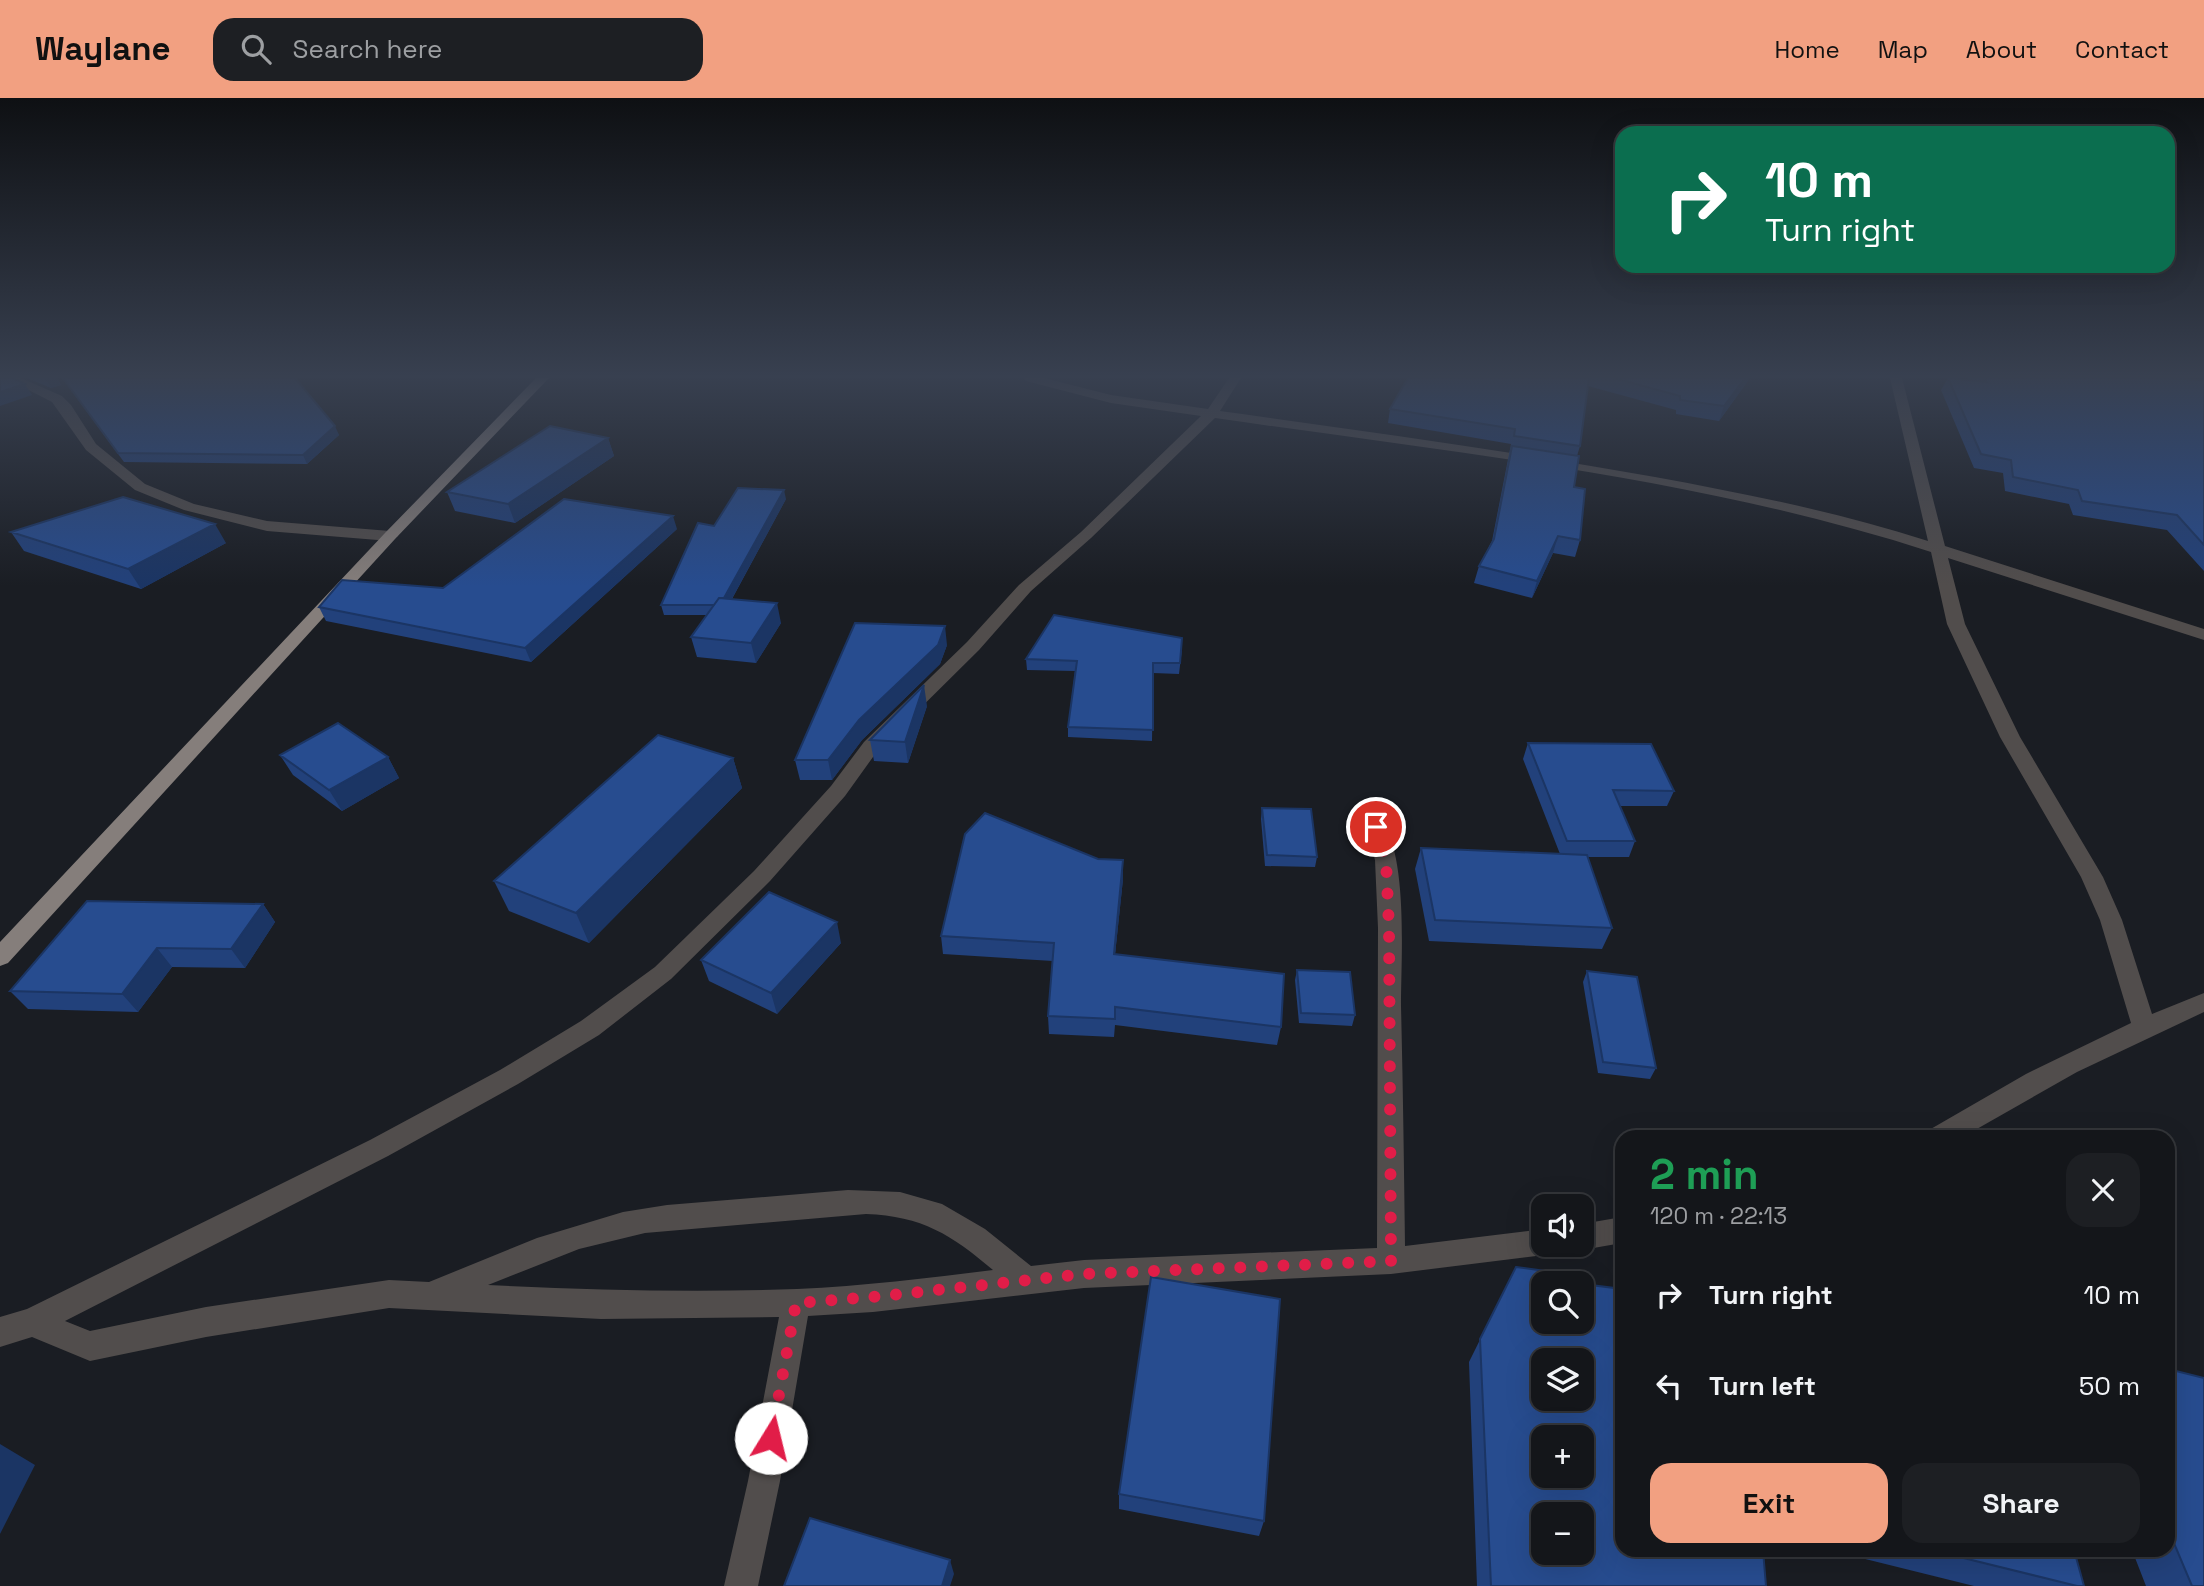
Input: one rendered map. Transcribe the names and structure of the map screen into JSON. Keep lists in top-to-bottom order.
{
  "page": {
    "header": "Waylane",
    "search": "Search here",
    "nav": [
      "Home",
      "Map",
      "About",
      "Contact"
    ],
    "turn": ["10 m", "Turn right"],
    "heading": ["2 min", "120 m · 22:13"],
    "map_buttons": ["+", "−"],
    "list": [
      {
        "name": "Turn right",
        "value": "10 m"
      },
      {
        "name": "Turn left",
        "value": "50 m"
      }
    ],
    "buttons": ["Exit", "Share"]
  }
}
